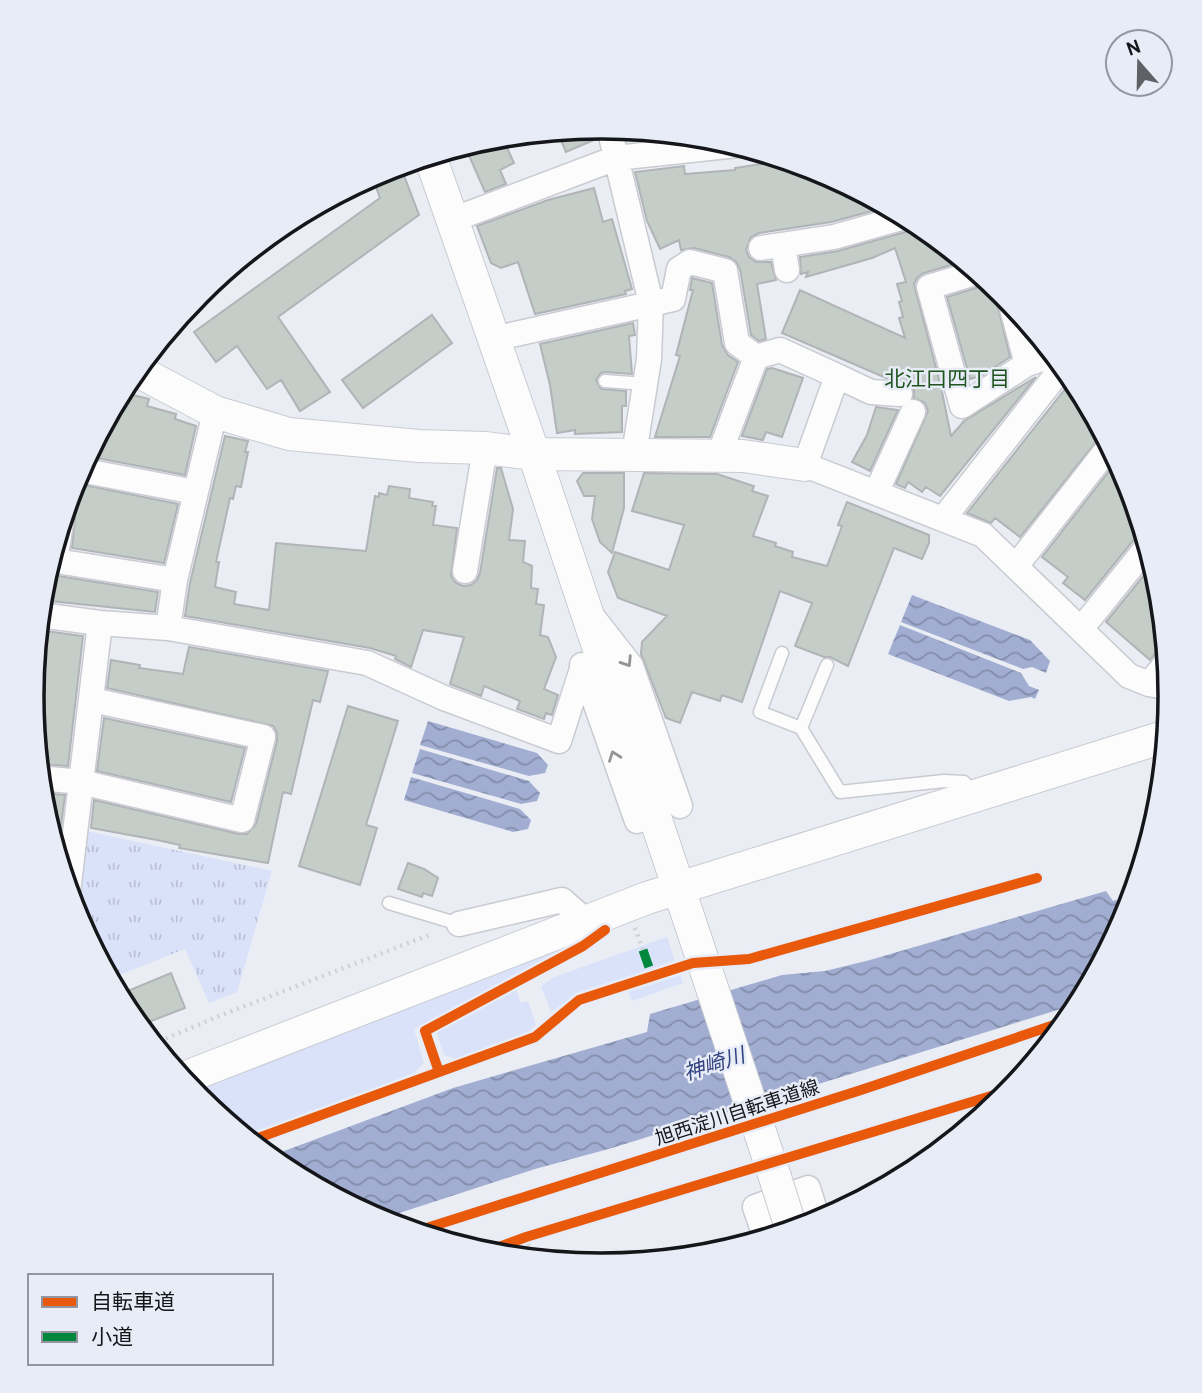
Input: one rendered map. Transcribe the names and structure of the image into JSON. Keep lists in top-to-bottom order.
{
  "streets": {
    "cycle path": ["旭西淀川自転車道線"]
  },
  "districts": ["北江口四丁目"],
  "water": ["神崎川"],
  "legend": ["自転車道", "小道"],
  "north": "top"
}
